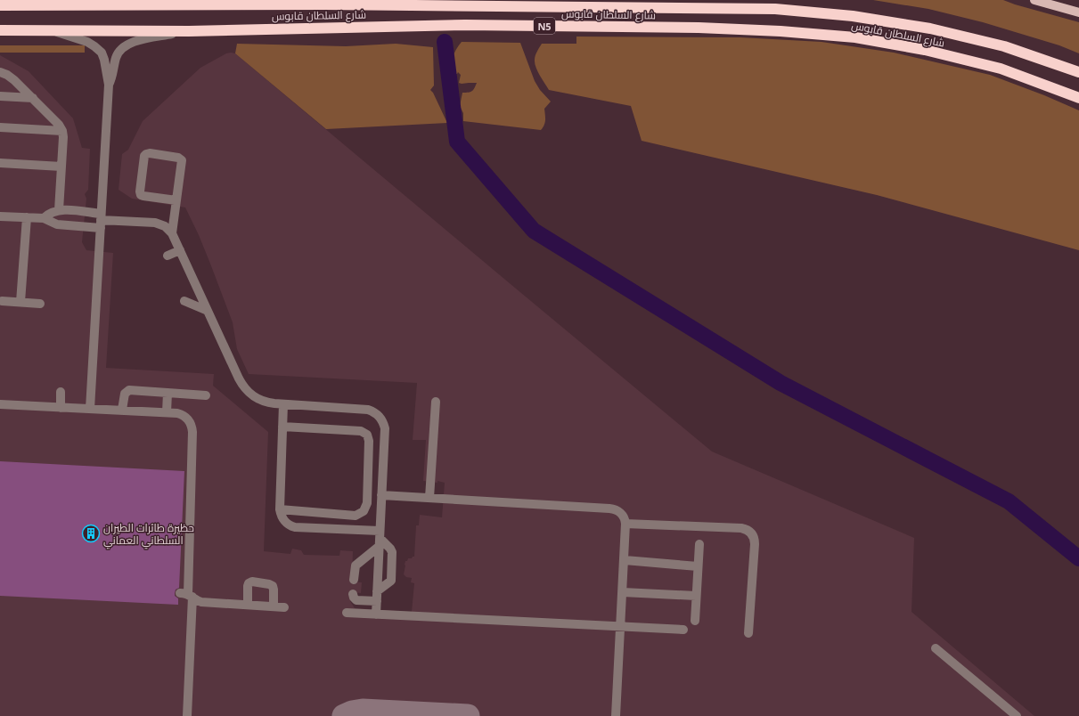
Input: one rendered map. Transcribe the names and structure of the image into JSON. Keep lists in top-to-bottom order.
{
  "streets": {
    "highway": ["شارع السلطان قابوس", "N5"]
  },
  "places": {
    "building": ["حظيرة طائرات الطيران السلطاني العماني"]
  }
}
